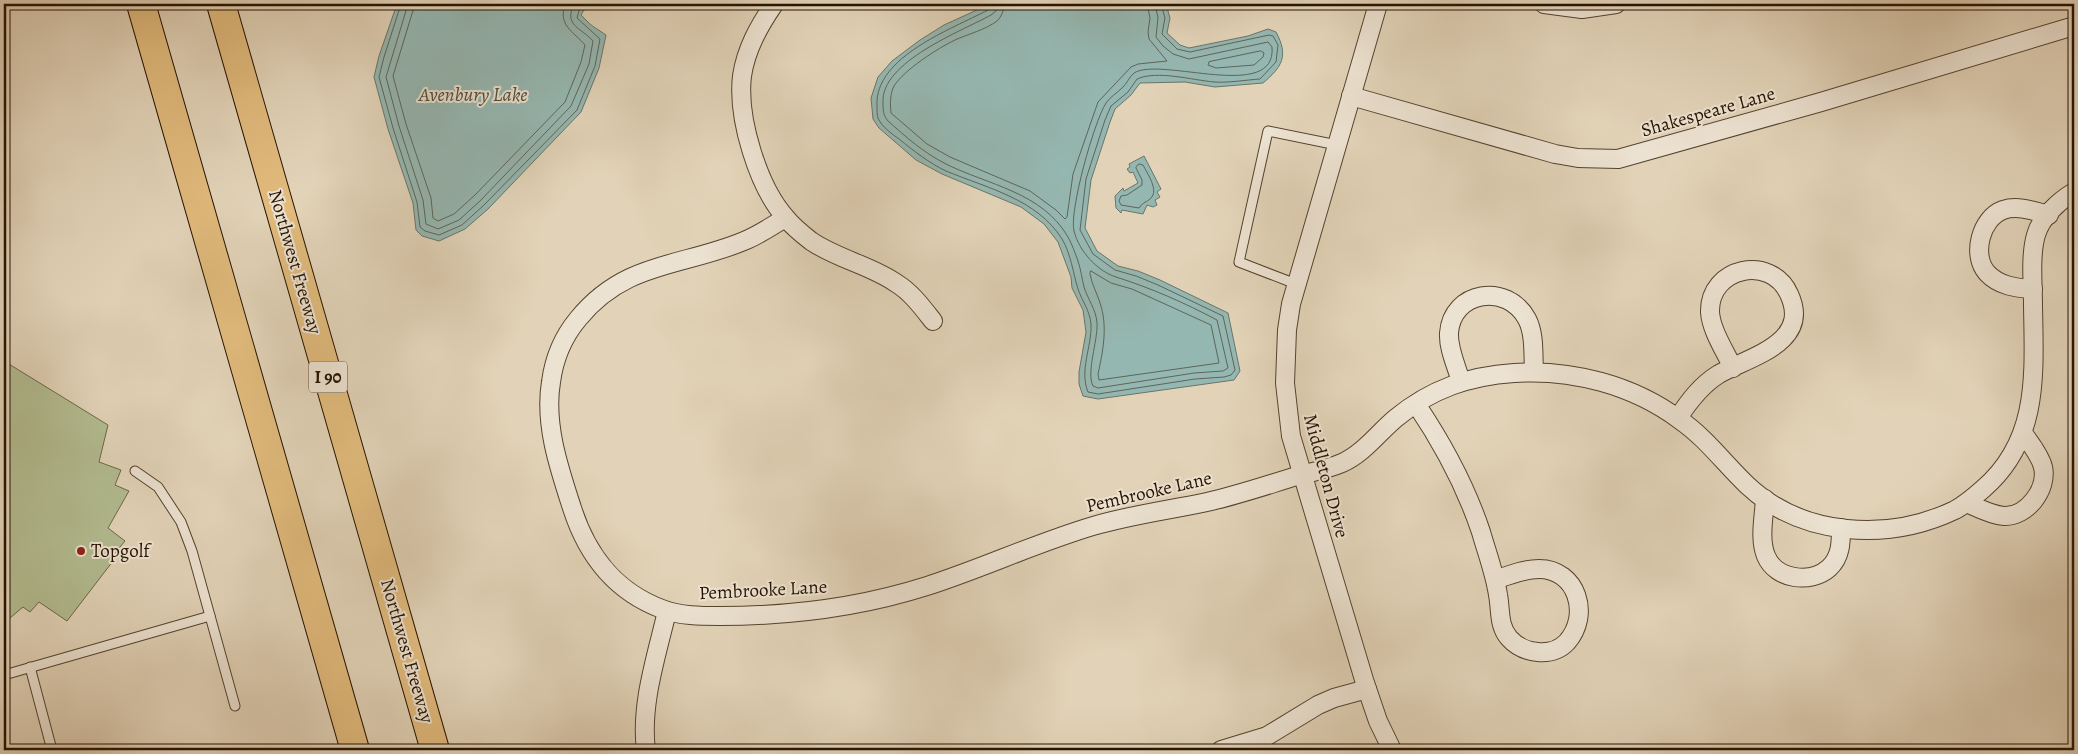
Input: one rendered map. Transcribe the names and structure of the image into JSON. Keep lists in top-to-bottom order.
{
  "streets": {
    "highway": ["Northwest Freeway", "I 90"],
    "street": ["Shakespeare Lane", "Middleton Drive", "Pembrooke Lane"]
  },
  "crossings": [
    ["Shakespeare Lane", "Middleton Drive"],
    ["Middleton Drive", "Pembrooke Lane"]
  ],
  "water": ["Avenbury Lake"],
  "places": ["Topgolf"]
}
